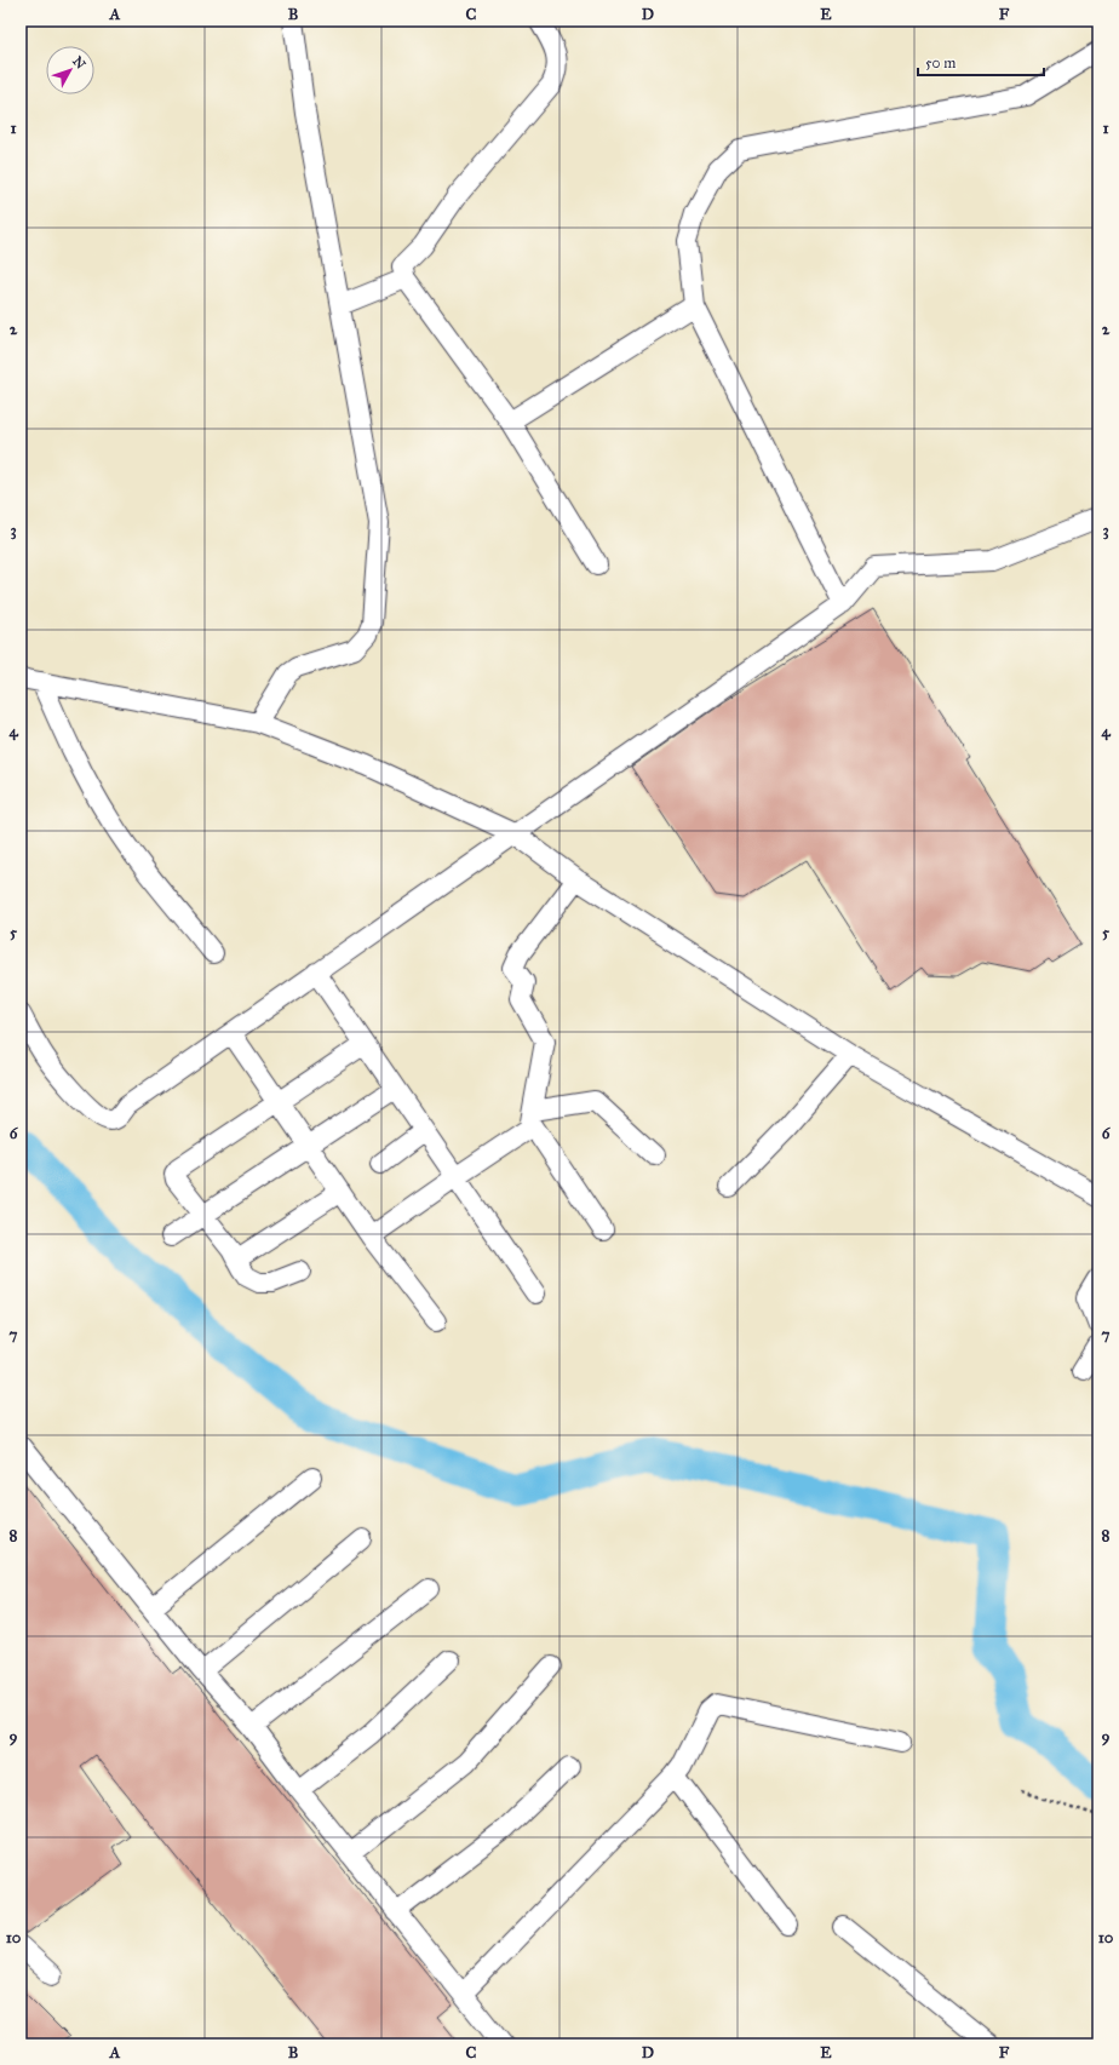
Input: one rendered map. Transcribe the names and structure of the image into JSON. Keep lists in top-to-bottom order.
{
  "scale_bar": "50 m",
  "north": "top right",
  "grid": {
    "columns": [
      "A",
      "B",
      "C",
      "D",
      "E",
      "F"
    ],
    "rows": [
      "1",
      "2",
      "3",
      "4",
      "5",
      "6",
      "7",
      "8",
      "9",
      "10"
    ]
  }
}
